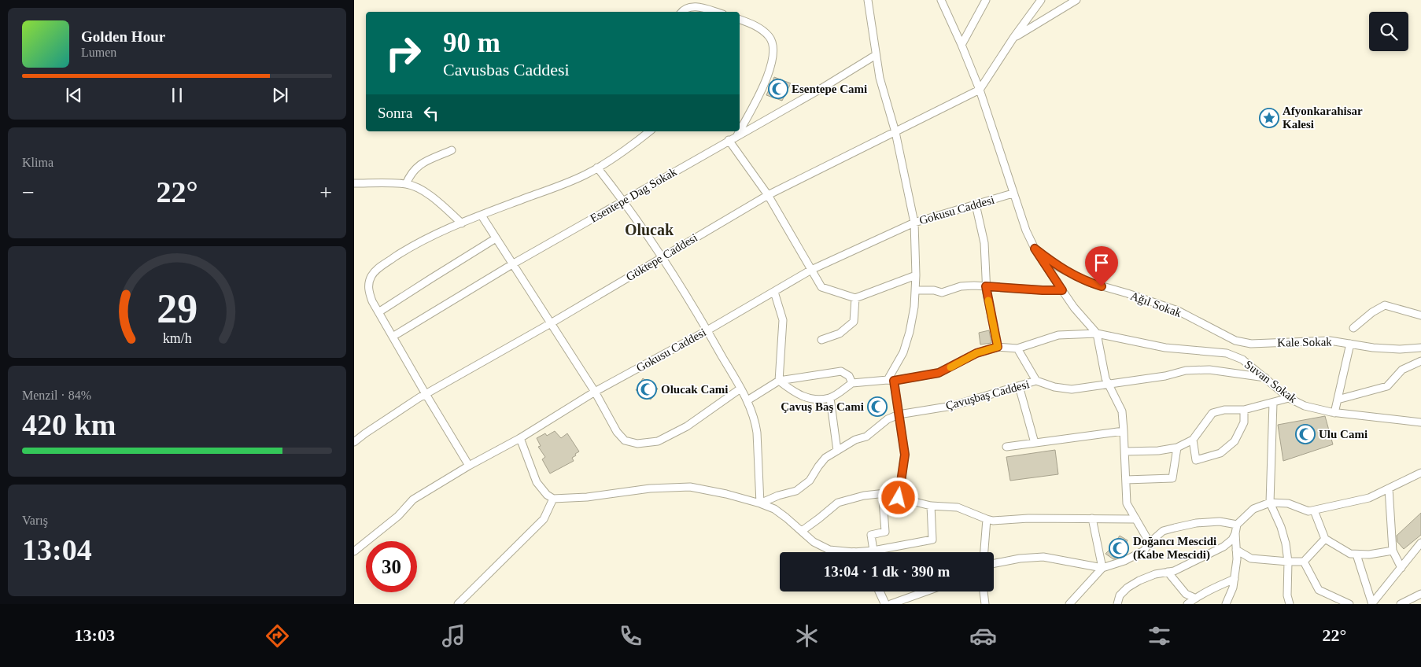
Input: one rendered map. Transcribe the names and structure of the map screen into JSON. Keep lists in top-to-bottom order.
{
  "streets": {
    "street": [
      "Esentepe Dag Sokak",
      "Gokusu Caddesi",
      "Göktepe Caddesi",
      "Ağıl Sokak",
      "Kale Sokak",
      "Suvan Sokak",
      "Çavuşbaş Caddesi"
    ]
  },
  "crossings": [
    ["Ağıl Sokak", "Kale Sokak"],
    ["Suvan Sokak", "Çavuşbaş Caddesi"]
  ],
  "districts": ["Olucak"],
  "places": {
    "mosque": [
      "Esentepe Cami",
      "Olucak Cami",
      "Çavuş Baş Cami",
      "Ulu Cami",
      "Doğancı Mescidi (Kabe Mescidi)"
    ],
    "place": ["Afyonkarahisar Kalesi"]
  },
  "page": {
    "turn": ["90 m", "Cavusbas Caddesi"],
    "song": ["Golden Hour", "Lumen"],
    "then": "Sonra",
    "tile": [
      "Klima",
      ["Menzil · 84%", "420 km"],
      ["Varış", "13:04"]
    ],
    "heat": ["−", "22°", "+"],
    "limit": "30",
    "trip": "13:04 · 1 dk · 390 m",
    "tabs": ["13:03", "22°"],
    "gauge": ["29", "km/h"]
  }
}
